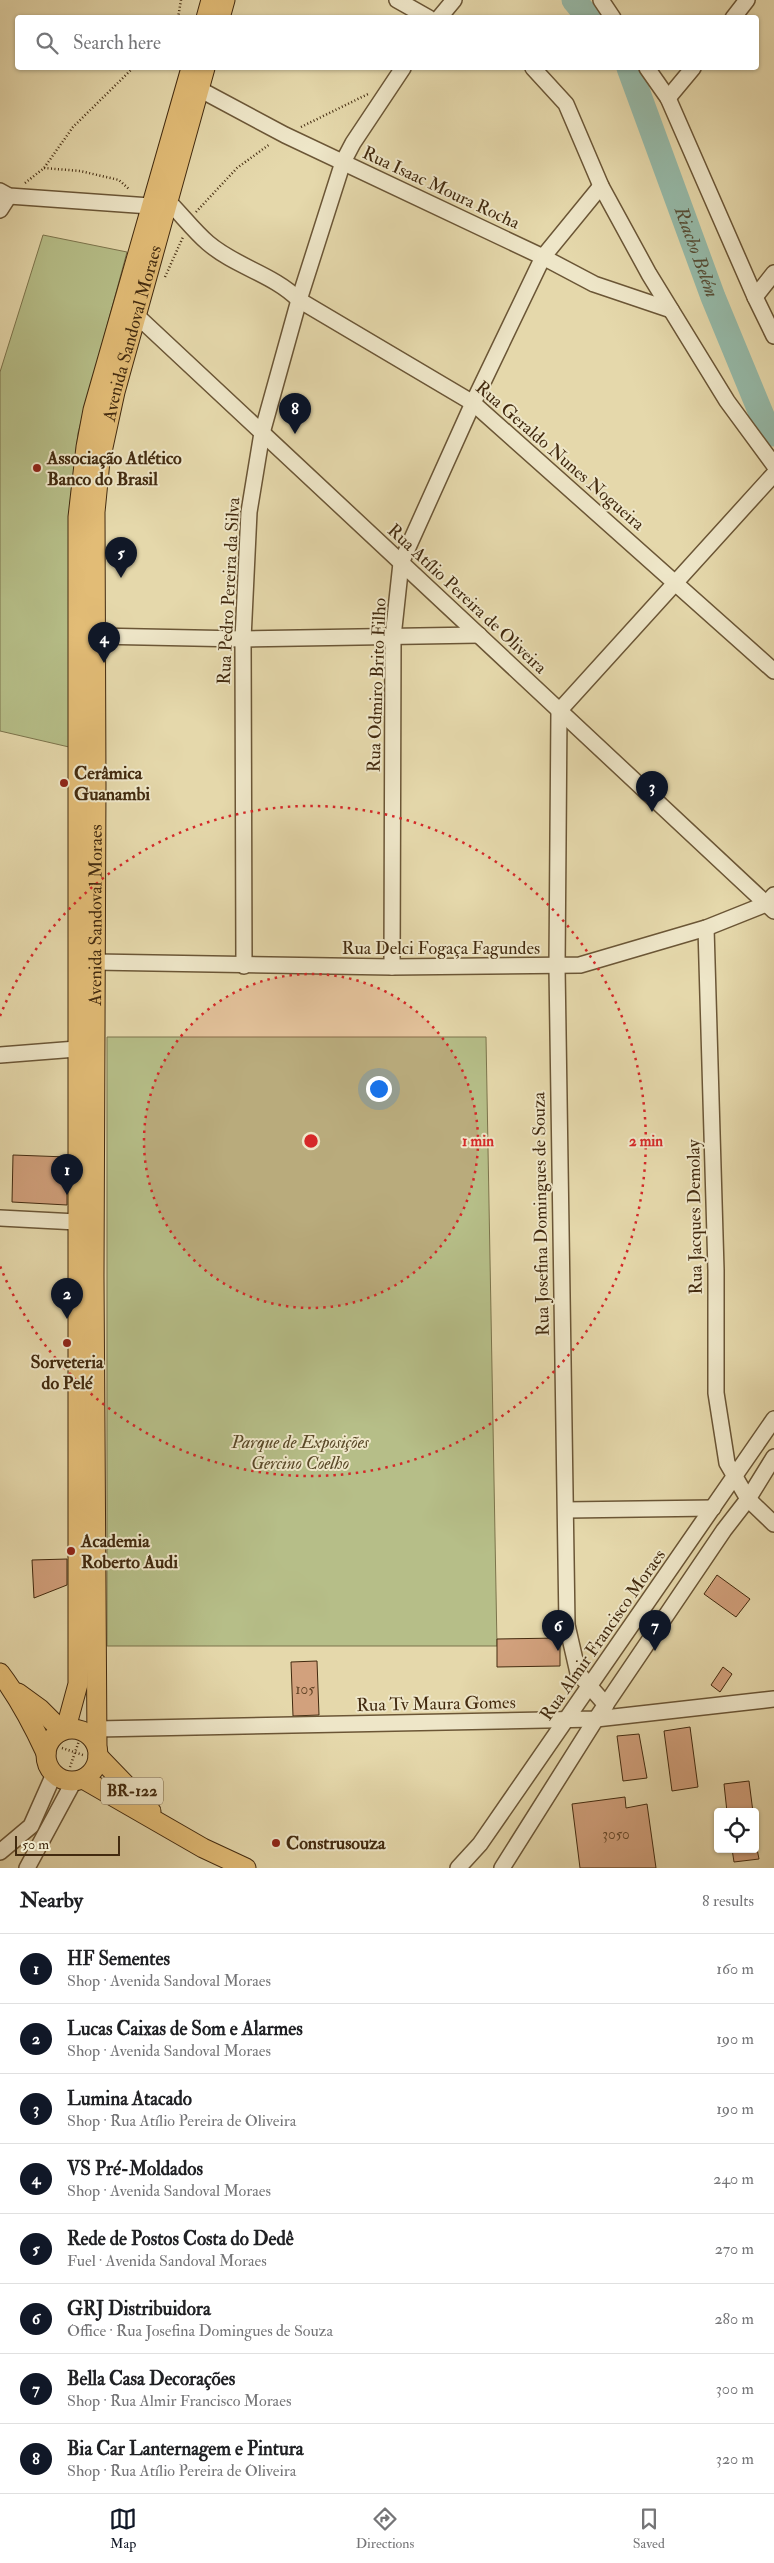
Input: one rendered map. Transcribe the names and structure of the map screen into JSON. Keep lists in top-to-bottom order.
{
  "streets": {
    "main road": ["Avenida Sandoval Moraes", "BR-122"],
    "street": [
      "Rua Isaac Moura Rocha",
      "Rua Geraldo Nunes Nogueira",
      "Rua Pedro Pereira da Silva",
      "Rua Atílio Pereira de Oliveira",
      "Rua Odmiro Brito Filho",
      "Rua Delci Fogaça Fagundes",
      "Rua Josefina Domingues de Souza",
      "Rua Jacques Demolay",
      "Rua Almir Francisco Moraes",
      "Rua Tv Maura Gomes"
    ]
  },
  "crossings": [
    ["Rua Isaac Moura Rocha", "Avenida Sandoval Moraes"],
    ["Rua Isaac Moura Rocha", "Rua Pedro Pereira da Silva"],
    ["Rua Isaac Moura Rocha", "Rua Odmiro Brito Filho"],
    ["Avenida Sandoval Moraes", "Rua Geraldo Nunes Nogueira"],
    ["Avenida Sandoval Moraes", "Rua Atílio Pereira de Oliveira"],
    ["Avenida Sandoval Moraes", "Rua Delci Fogaça Fagundes"],
    ["Avenida Sandoval Moraes", "Rua Tv Maura Gomes"],
    ["Avenida Sandoval Moraes", "BR-122"],
    ["Rua Geraldo Nunes Nogueira", "Rua Pedro Pereira da Silva"],
    ["Rua Geraldo Nunes Nogueira", "Rua Odmiro Brito Filho"],
    ["Rua Pedro Pereira da Silva", "Rua Atílio Pereira de Oliveira"],
    ["Rua Pedro Pereira da Silva", "Rua Delci Fogaça Fagundes"],
    ["Rua Atílio Pereira de Oliveira", "Rua Odmiro Brito Filho"],
    ["Rua Atílio Pereira de Oliveira", "Rua Delci Fogaça Fagundes"],
    ["Rua Atílio Pereira de Oliveira", "Rua Josefina Domingues de Souza"],
    ["Rua Odmiro Brito Filho", "Rua Delci Fogaça Fagundes"],
    ["Rua Delci Fogaça Fagundes", "Rua Josefina Domingues de Souza"],
    ["Rua Delci Fogaça Fagundes", "Rua Jacques Demolay"],
    ["Rua Josefina Domingues de Souza", "Rua Almir Francisco Moraes"],
    ["Rua Jacques Demolay", "Rua Almir Francisco Moraes"],
    ["Rua Almir Francisco Moraes", "Rua Tv Maura Gomes"],
    ["Rua Tv Maura Gomes", "BR-122"]
  ],
  "water": ["Riacho Belém"],
  "parks": ["Parque de Exposições Gercino Coelho"],
  "places": [
    "Associação Atlético Banco do Brasil",
    "Cerâmica Guanambi",
    "Sorveteria do Pelé",
    "Academia Roberto Audi",
    "Construsouza"
  ],
  "house_numbers": ["105", "3050"],
  "scale_bar": "50 m",
  "page": {
    "search": "Search here",
    "pins": [
      "8",
      "5",
      "4",
      "3",
      "1",
      "2",
      "6",
      "7"
    ],
    "scale": "50 m",
    "heading": ["Nearby", "8 results"],
    "list": [
      {
        "mark": "1",
        "name": "HF Sementes",
        "note": "Shop · Avenida Sandoval Moraes",
        "value": "160 m"
      },
      {
        "mark": "2",
        "name": "Lucas Caixas de Som e Alarmes",
        "note": "Shop · Avenida Sandoval Moraes",
        "value": "190 m"
      },
      {
        "mark": "3",
        "name": "Lumina Atacado",
        "note": "Shop · Rua Atílio Pereira de Oliveira",
        "value": "190 m"
      },
      {
        "mark": "4",
        "name": "VS Pré-Moldados",
        "note": "Shop · Avenida Sandoval Moraes",
        "value": "240 m"
      },
      {
        "mark": "5",
        "name": "Rede de Postos Costa do Dedê",
        "note": "Fuel · Avenida Sandoval Moraes",
        "value": "270 m"
      },
      {
        "mark": "6",
        "name": "GRJ Distribuidora",
        "note": "Office · Rua Josefina Domingues de Souza",
        "value": "280 m"
      },
      {
        "mark": "7",
        "name": "Bella Casa Decorações",
        "note": "Shop · Rua Almir Francisco Moraes",
        "value": "300 m"
      },
      {
        "mark": "8",
        "name": "Bia Car Lanternagem e Pintura",
        "note": "Shop · Rua Atílio Pereira de Oliveira",
        "value": "320 m"
      }
    ],
    "nav": ["Map", "Directions", "Saved"]
  },
  "rings": ["1 min", "2 min"]
}
